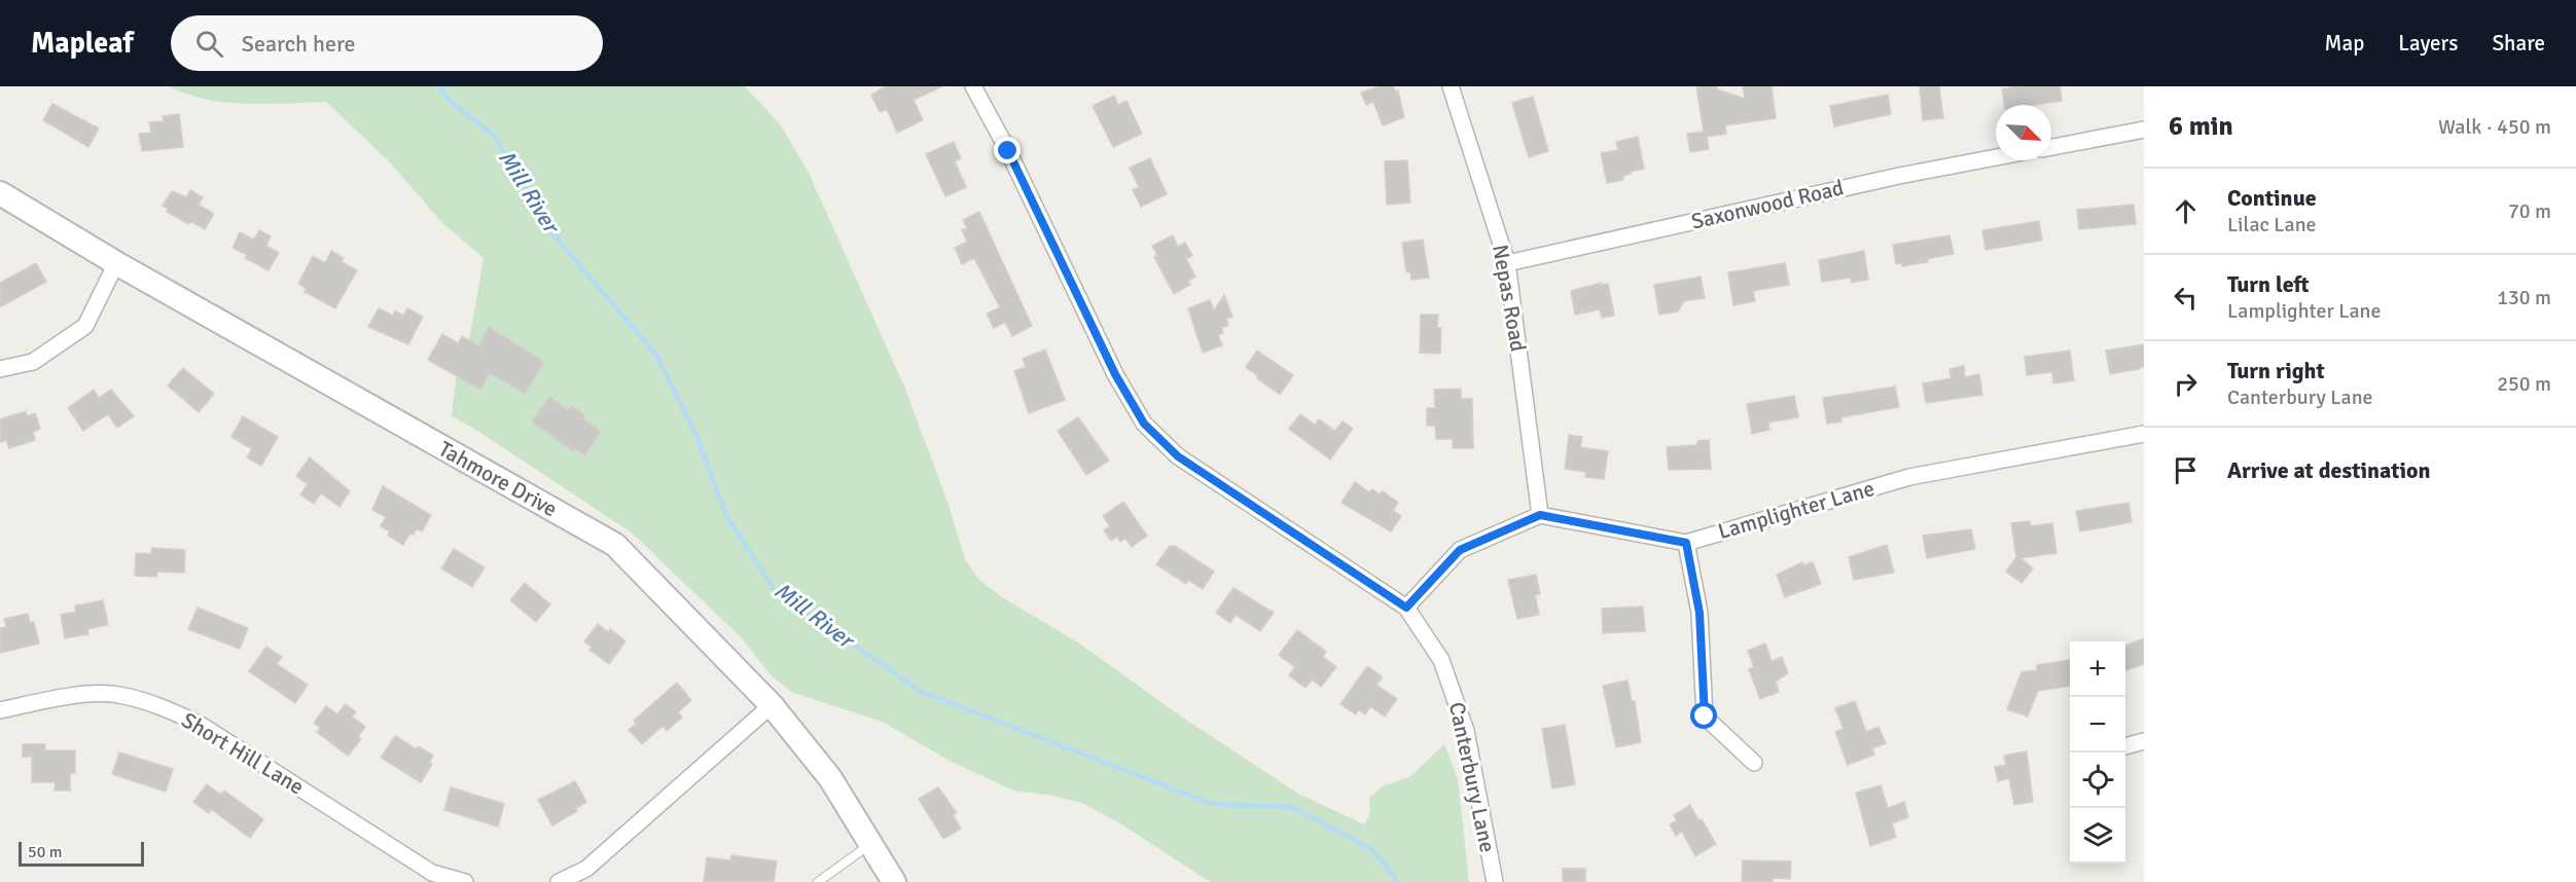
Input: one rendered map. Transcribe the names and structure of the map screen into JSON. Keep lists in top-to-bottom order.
{
  "streets": {
    "street": [
      "Saxonwood Road",
      "Nepas Road",
      "Tahmore Drive",
      "Lamplighter Lane",
      "Short Hill Lane",
      "Canterbury Lane"
    ]
  },
  "crossings": [
    ["Saxonwood Road", "Nepas Road"],
    ["Nepas Road", "Lamplighter Lane"]
  ],
  "water": ["Mill River"],
  "scale_bar": "50 m",
  "north": "bottom right",
  "page": {
    "header": "Mapleaf",
    "search": "Search here",
    "nav": ["Map", "Layers", "Share"],
    "heading": ["6 min", "Walk · 450 m"],
    "list": [
      ["Continue", "Lilac Lane", "70 m"],
      ["Turn left", "Lamplighter Lane", "130 m"],
      ["Turn right", "Canterbury Lane", "250 m"],
      "Arrive at destination"
    ],
    "map_buttons": ["+", "−"],
    "scale": "50 m"
  }
}
